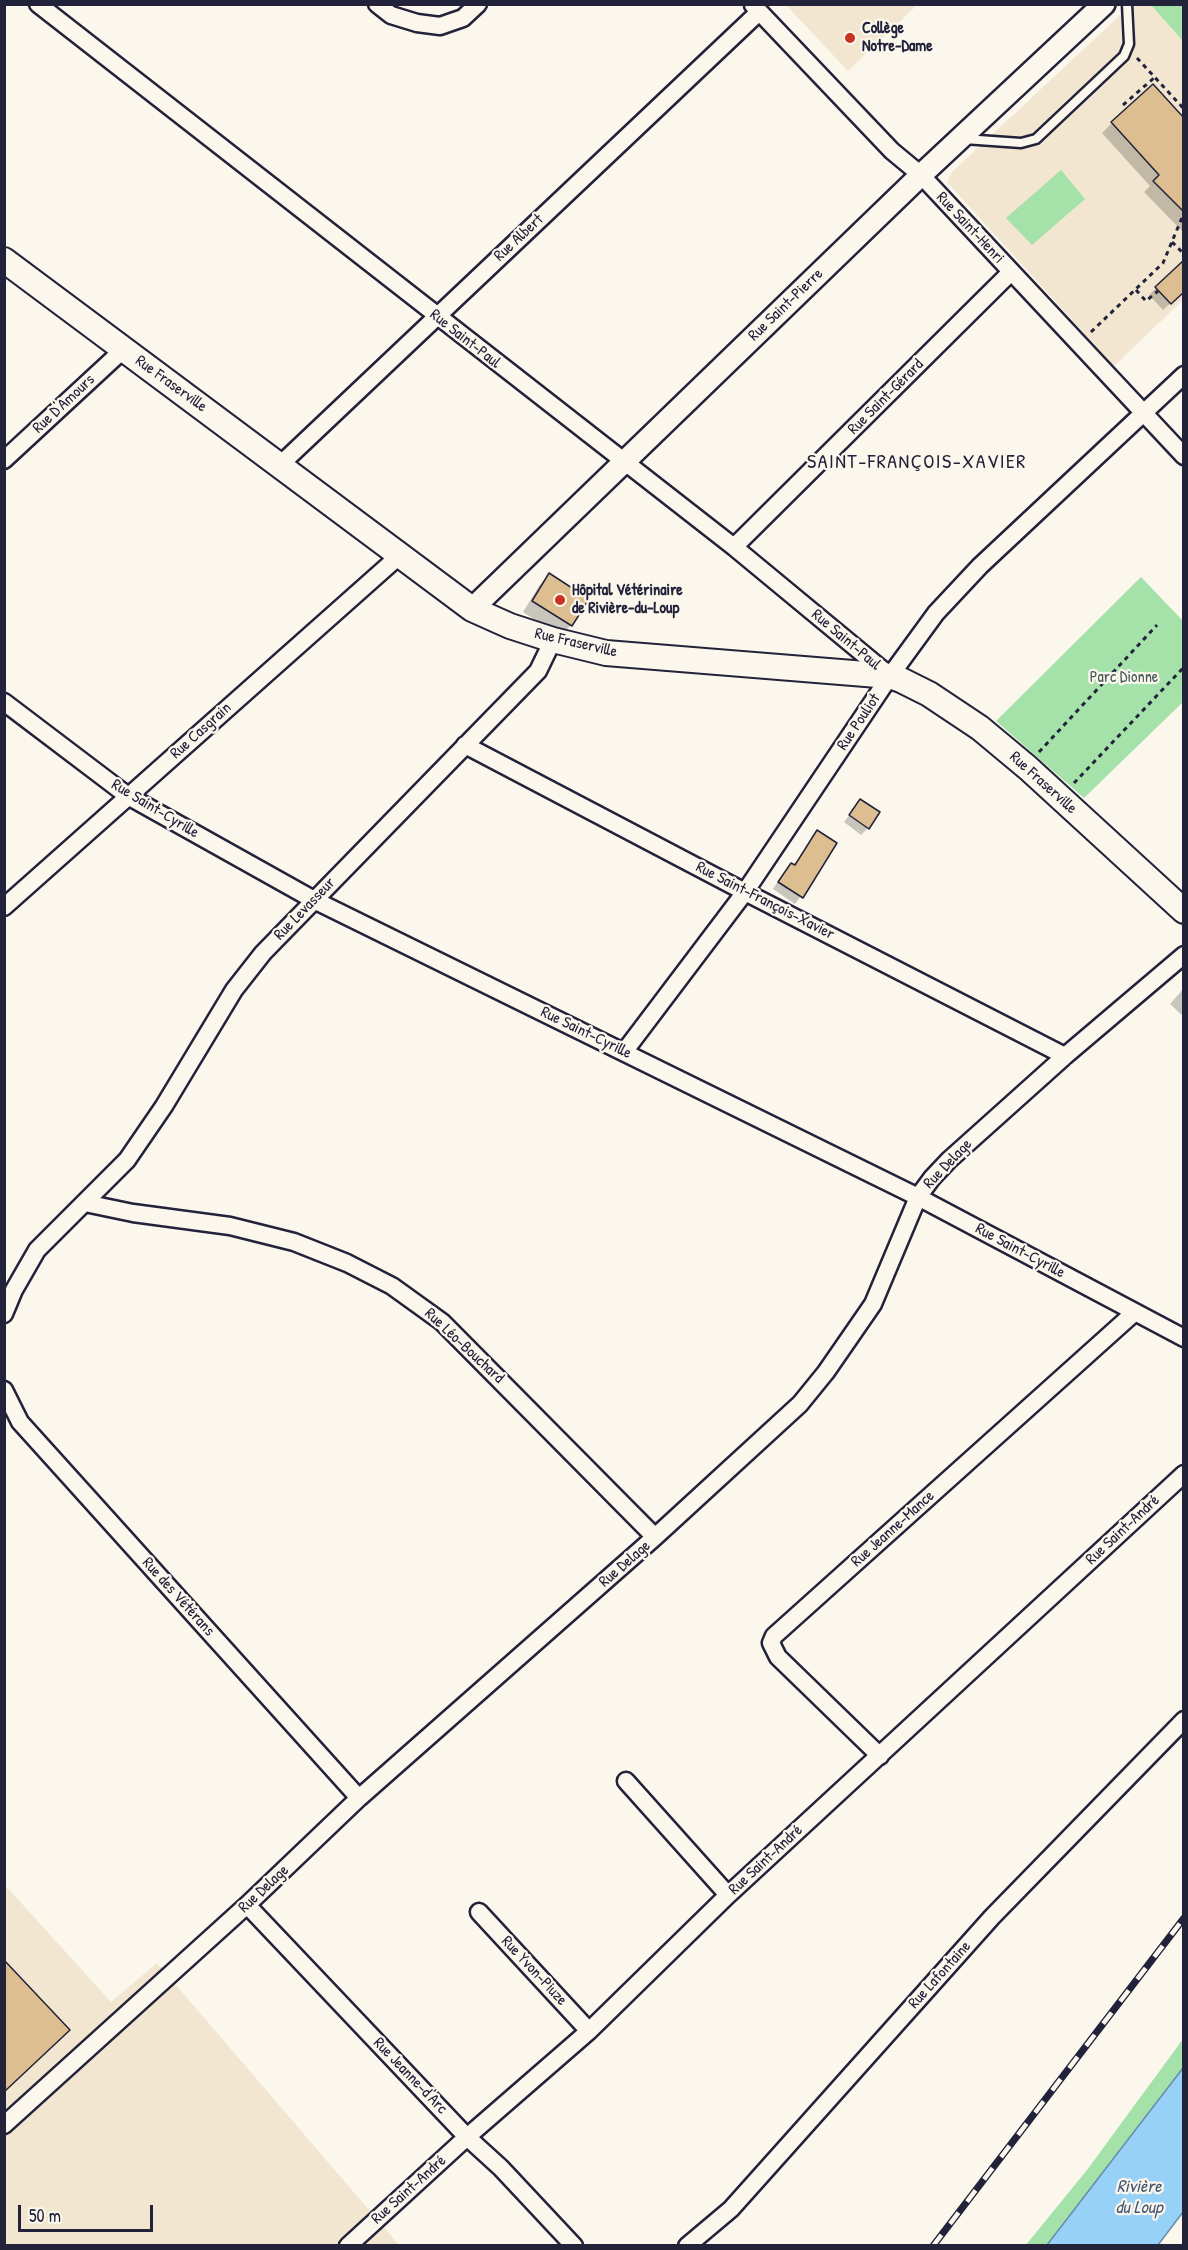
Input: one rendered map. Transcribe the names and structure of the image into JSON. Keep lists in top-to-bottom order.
{
  "streets": {
    "main road": ["Rue Fraserville"],
    "street": [
      "Rue Saint-Henri",
      "Rue Albert",
      "Rue Saint-Pierre",
      "Rue Saint-Paul",
      "Rue Saint-Gérard",
      "Rue D'Amours",
      "Rue Pouliot",
      "Rue Casgrain",
      "Rue Saint-Cyrille",
      "Rue Saint-François-Xavier",
      "Rue Levasseur",
      "Rue Delage",
      "Rue Léo-Bouchard",
      "Rue Jeanne-Mance",
      "Rue Saint-André",
      "Rue des Vétérans",
      "Rue Yvon-Piuze",
      "Rue Lafontaine",
      "Rue Jeanne-d'Arc"
    ]
  },
  "crossings": [
    ["Rue Saint-Henri", "Rue Albert"],
    ["Rue Saint-Henri", "Rue Saint-Pierre"],
    ["Rue Saint-Henri", "Rue Saint-Gérard"],
    ["Rue Saint-Henri", "Rue Pouliot"],
    ["Rue Albert", "Rue Saint-Paul"],
    ["Rue Albert", "Rue Fraserville"],
    ["Rue Saint-Pierre", "Rue Saint-Paul"],
    ["Rue Saint-Pierre", "Rue Fraserville"],
    ["Rue Saint-Paul", "Rue Fraserville"],
    ["Rue Saint-Paul", "Rue Saint-Gérard"],
    ["Rue Saint-Paul", "Rue Pouliot"],
    ["Rue Fraserville", "Rue D'Amours"],
    ["Rue Fraserville", "Rue Pouliot"],
    ["Rue Fraserville", "Rue Casgrain"],
    ["Rue Fraserville", "Rue Levasseur"],
    ["Rue Pouliot", "Rue Saint-Cyrille"],
    ["Rue Pouliot", "Rue Saint-François-Xavier"],
    ["Rue Casgrain", "Rue Saint-Cyrille"],
    ["Rue Saint-Cyrille", "Rue Levasseur"],
    ["Rue Saint-Cyrille", "Rue Delage"],
    ["Rue Saint-Cyrille", "Rue Jeanne-Mance"],
    ["Rue Saint-François-Xavier", "Rue Levasseur"],
    ["Rue Saint-François-Xavier", "Rue Delage"],
    ["Rue Levasseur", "Rue Léo-Bouchard"],
    ["Rue Delage", "Rue Léo-Bouchard"],
    ["Rue Delage", "Rue des Vétérans"],
    ["Rue Delage", "Rue Jeanne-d'Arc"],
    ["Rue Jeanne-Mance", "Rue Saint-André"],
    ["Rue Saint-André", "Rue Yvon-Piuze"],
    ["Rue Saint-André", "Rue Jeanne-d'Arc"]
  ],
  "districts": ["SAINT-FRANÇOIS-XAVIER"],
  "water": ["Rivière du Loup"],
  "parks": ["Parc Dionne"],
  "places": ["Collège Notre-Dame", "Hôpital Vétérinaire de Rivière-du-Loup"],
  "scale_bar": "50 m"
}
